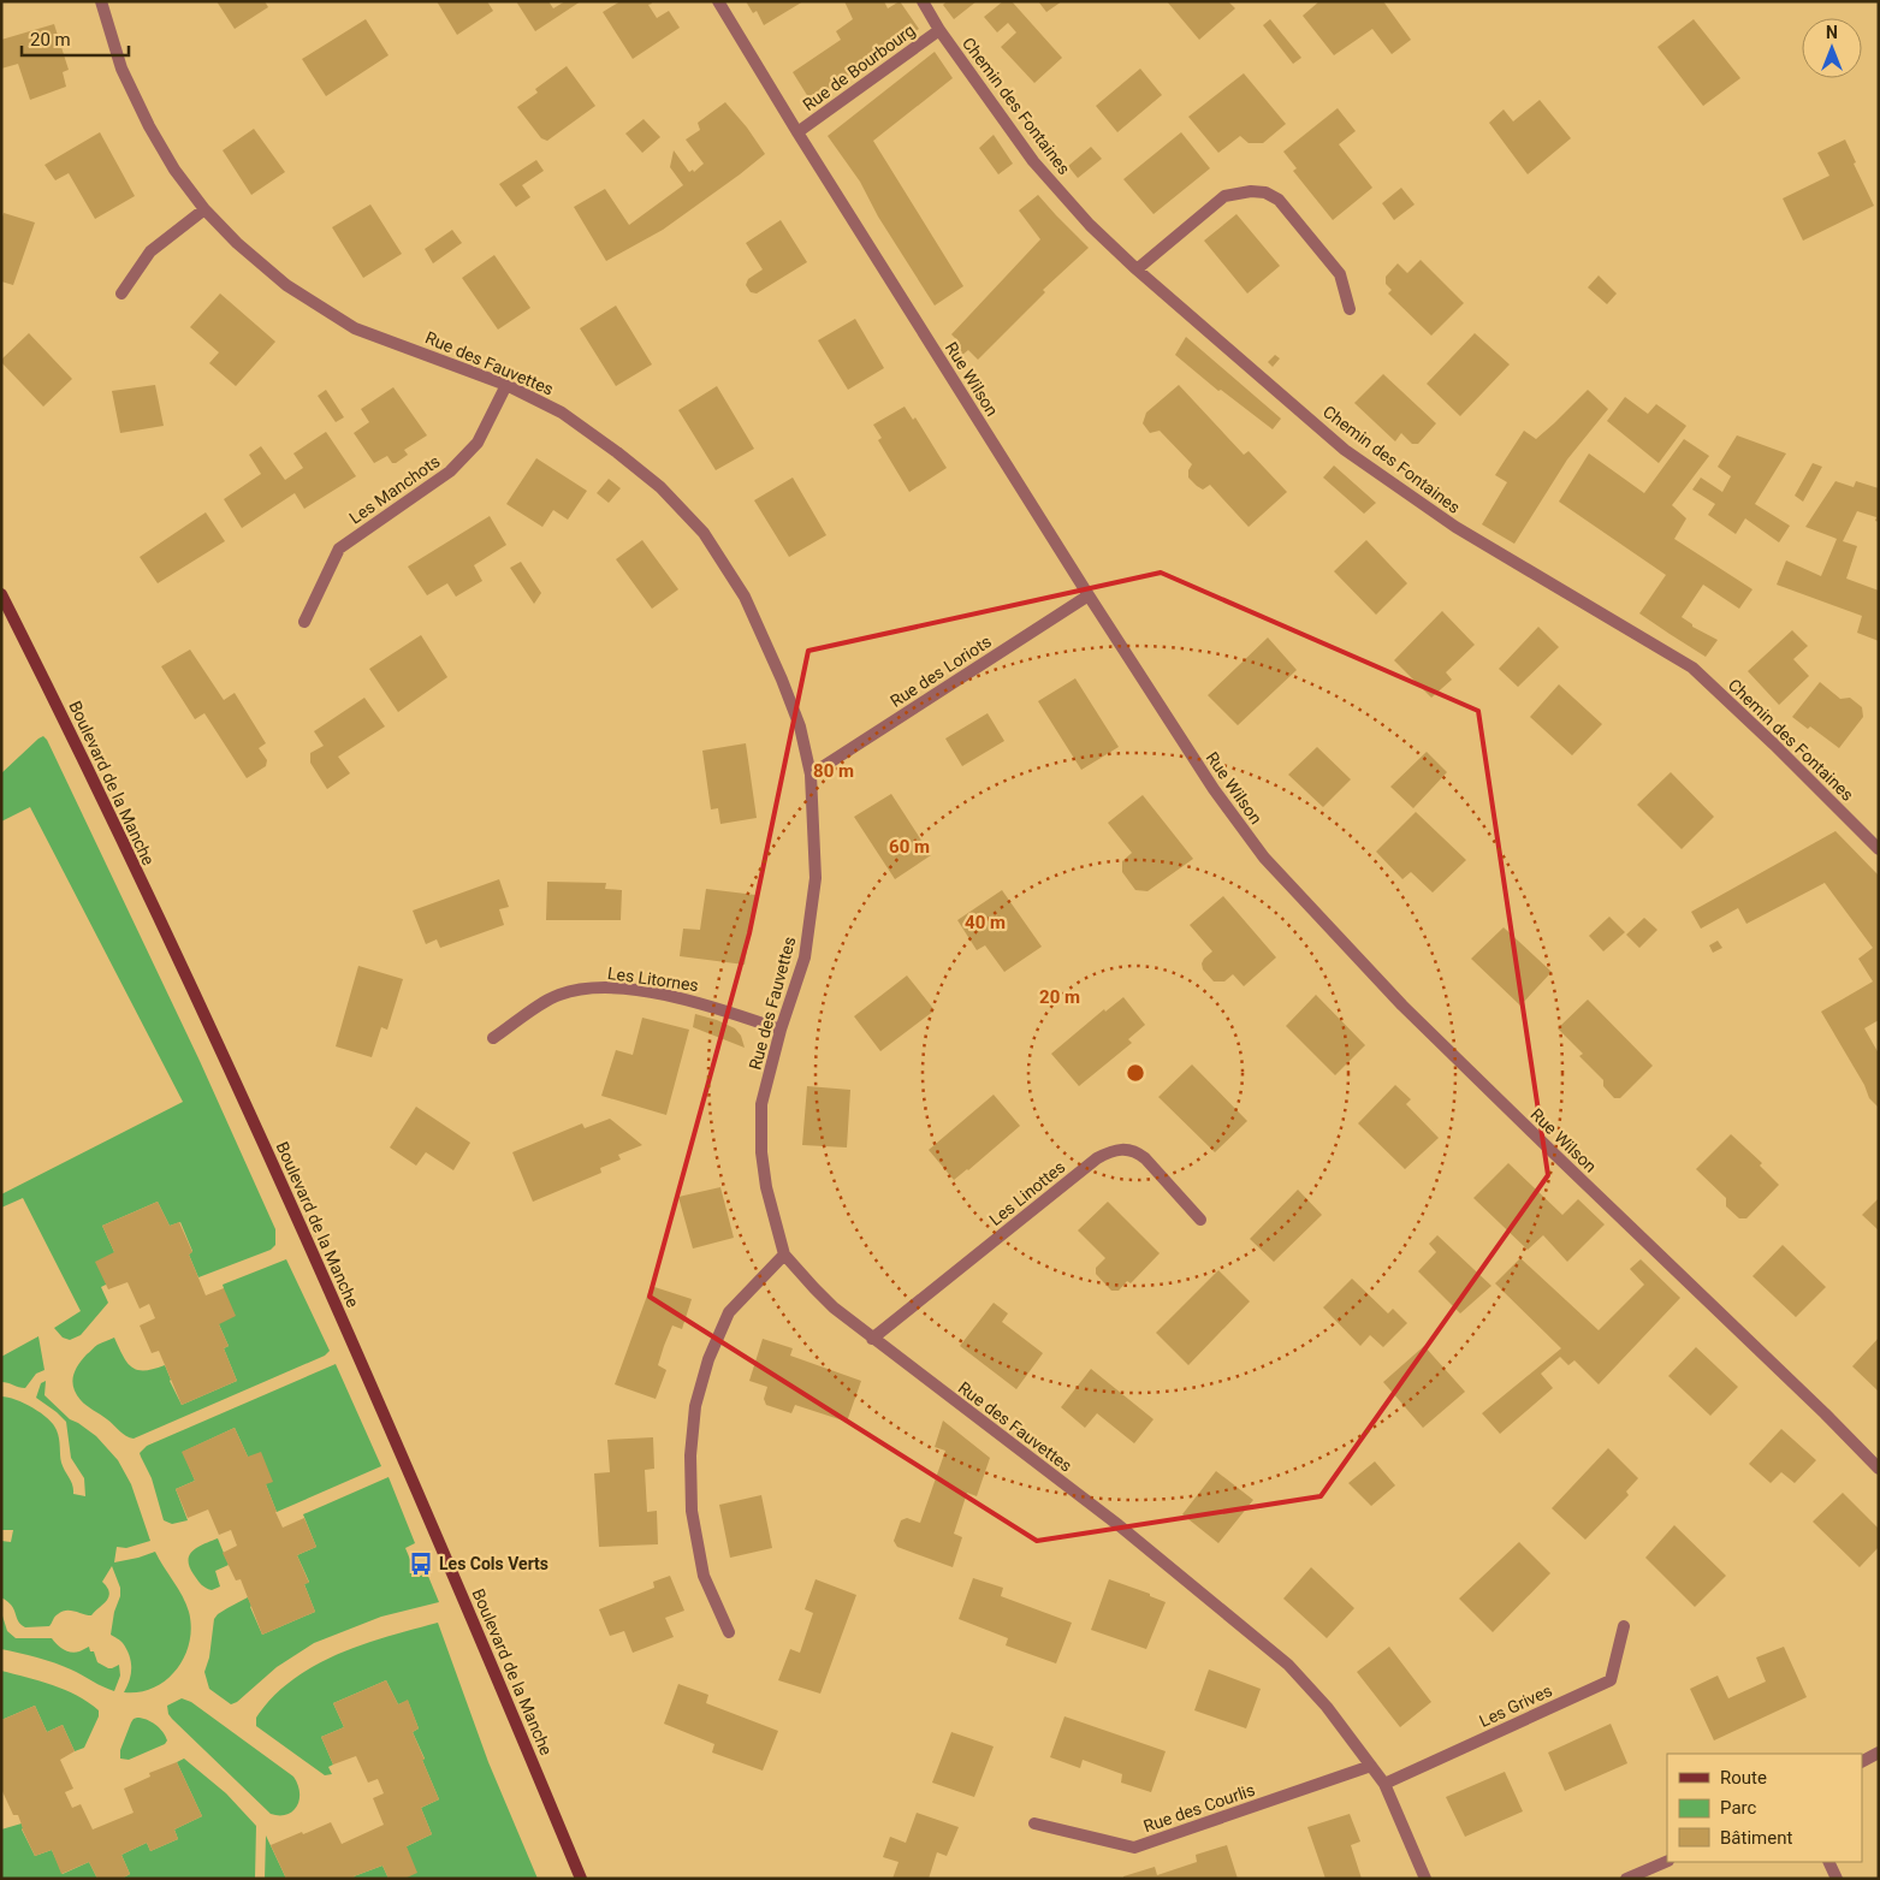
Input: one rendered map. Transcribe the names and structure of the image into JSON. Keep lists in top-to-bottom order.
{
  "streets": {
    "main road": ["Boulevard de la Manche"],
    "street": [
      "Rue de Bourbourg",
      "Chemin des Fontaines",
      "Rue des Fauvettes",
      "Rue Wilson",
      "Les Manchots",
      "Rue des Loriots",
      "Les Litornes",
      "Les Linottes",
      "Les Grives",
      "Rue des Courlis"
    ]
  },
  "crossings": [
    ["Rue de Bourbourg", "Chemin des Fontaines"],
    ["Rue de Bourbourg", "Rue Wilson"],
    ["Rue des Fauvettes", "Les Manchots"],
    ["Rue des Fauvettes", "Rue des Loriots"],
    ["Rue des Fauvettes", "Les Litornes"],
    ["Rue des Fauvettes", "Les Linottes"],
    ["Rue des Fauvettes", "Les Grives"],
    ["Rue des Fauvettes", "Rue des Courlis"],
    ["Rue Wilson", "Rue des Loriots"]
  ],
  "places": {
    "bus stop": ["Les Cols Verts"]
  },
  "legend": ["Route", "Parc", "Bâtiment"],
  "scale_bar": "20 m",
  "north": "top",
  "rings": [
    "80 m",
    "60 m",
    "40 m",
    "20 m"
  ]
}
